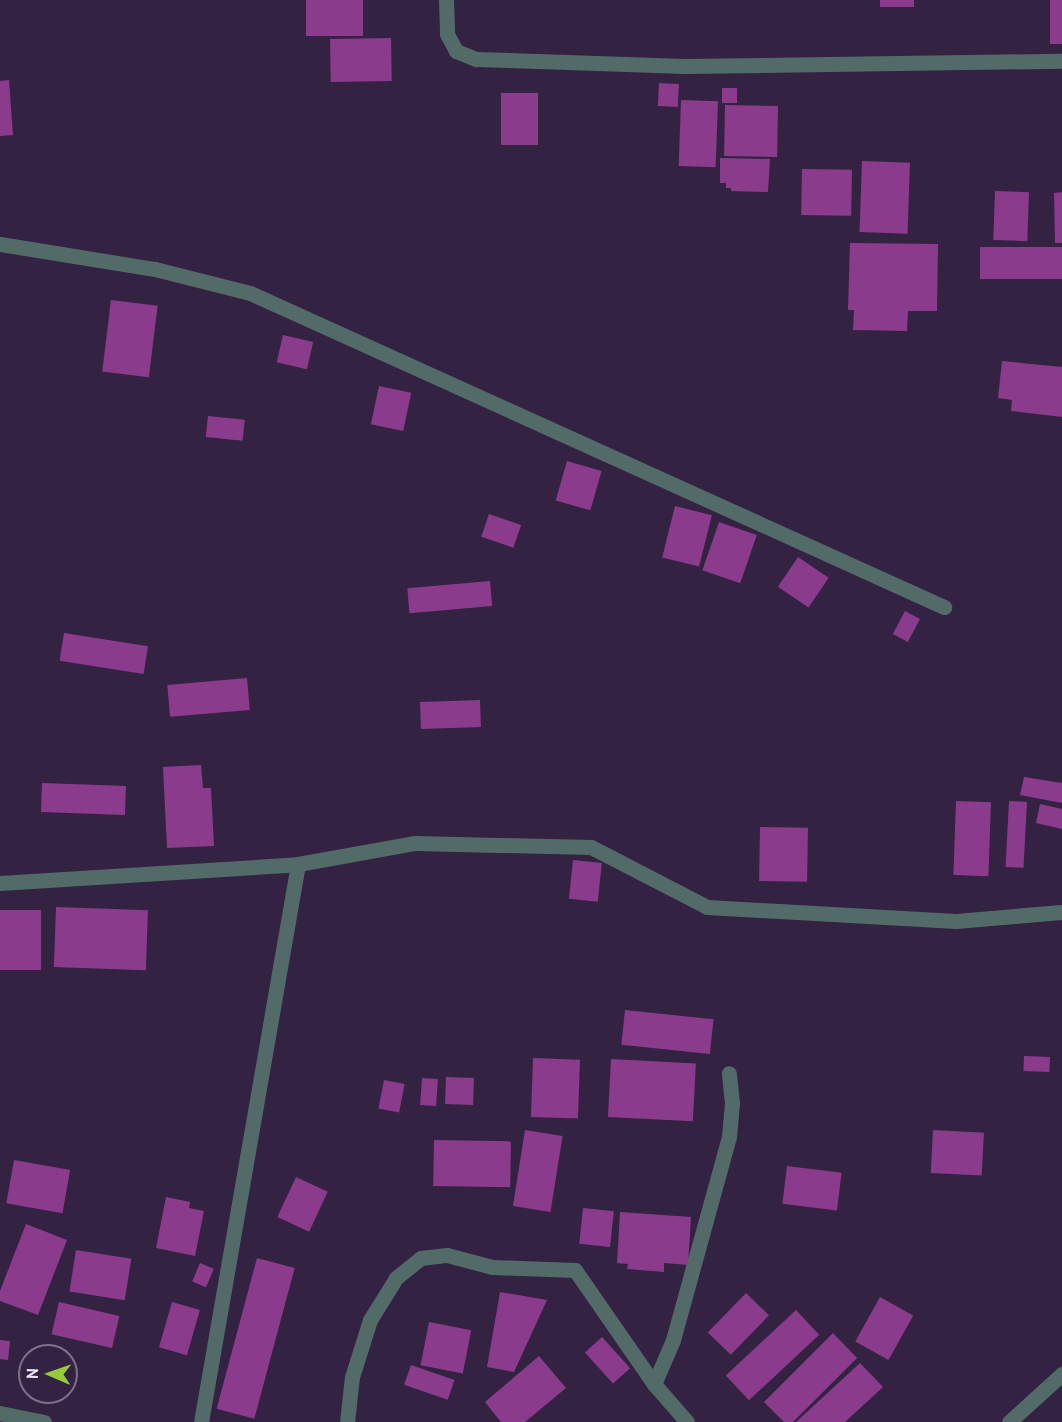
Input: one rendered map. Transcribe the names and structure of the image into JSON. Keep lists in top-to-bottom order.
{
  "north": "left"
}
